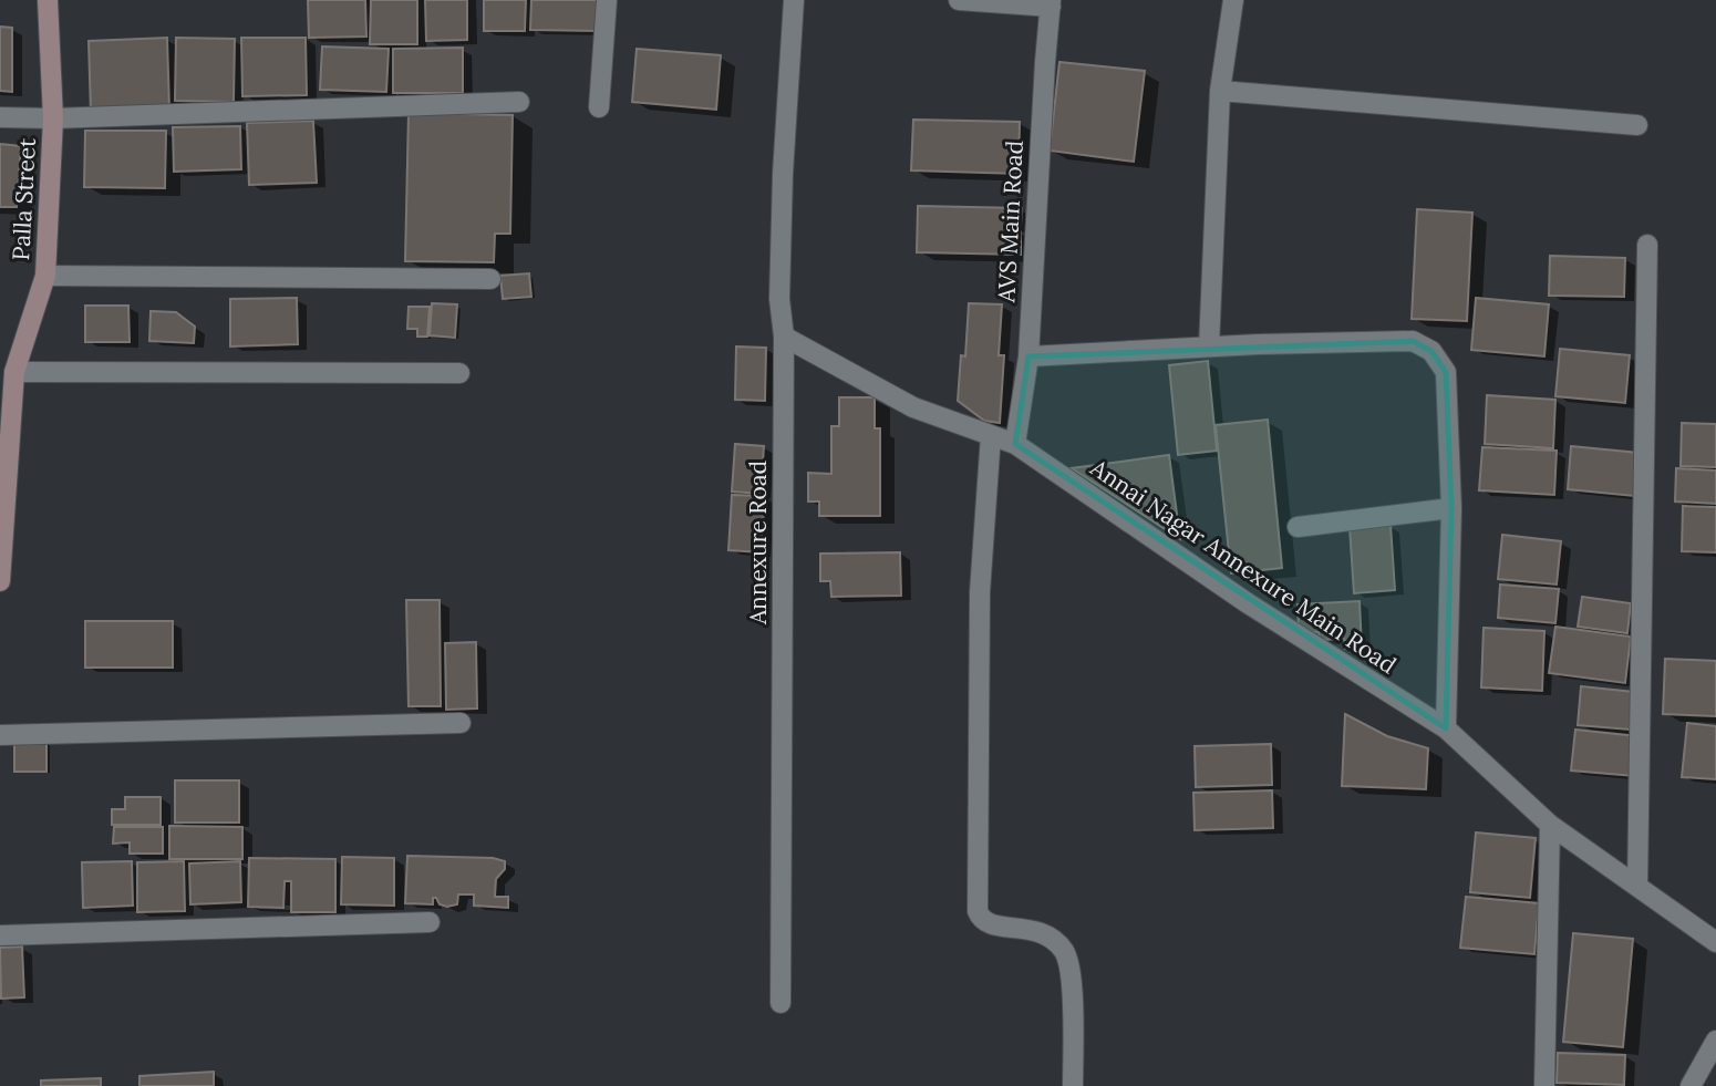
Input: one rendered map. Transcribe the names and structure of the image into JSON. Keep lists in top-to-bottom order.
{
  "streets": {
    "street": [
      "Palla Street",
      "AVS Main Road",
      "Annexure Road",
      "Annai Nagar Annexure Main Road"
    ]
  },
  "crossings": [
    ["AVS Main Road", "Annai Nagar Annexure Main Road"]
  ]
}
